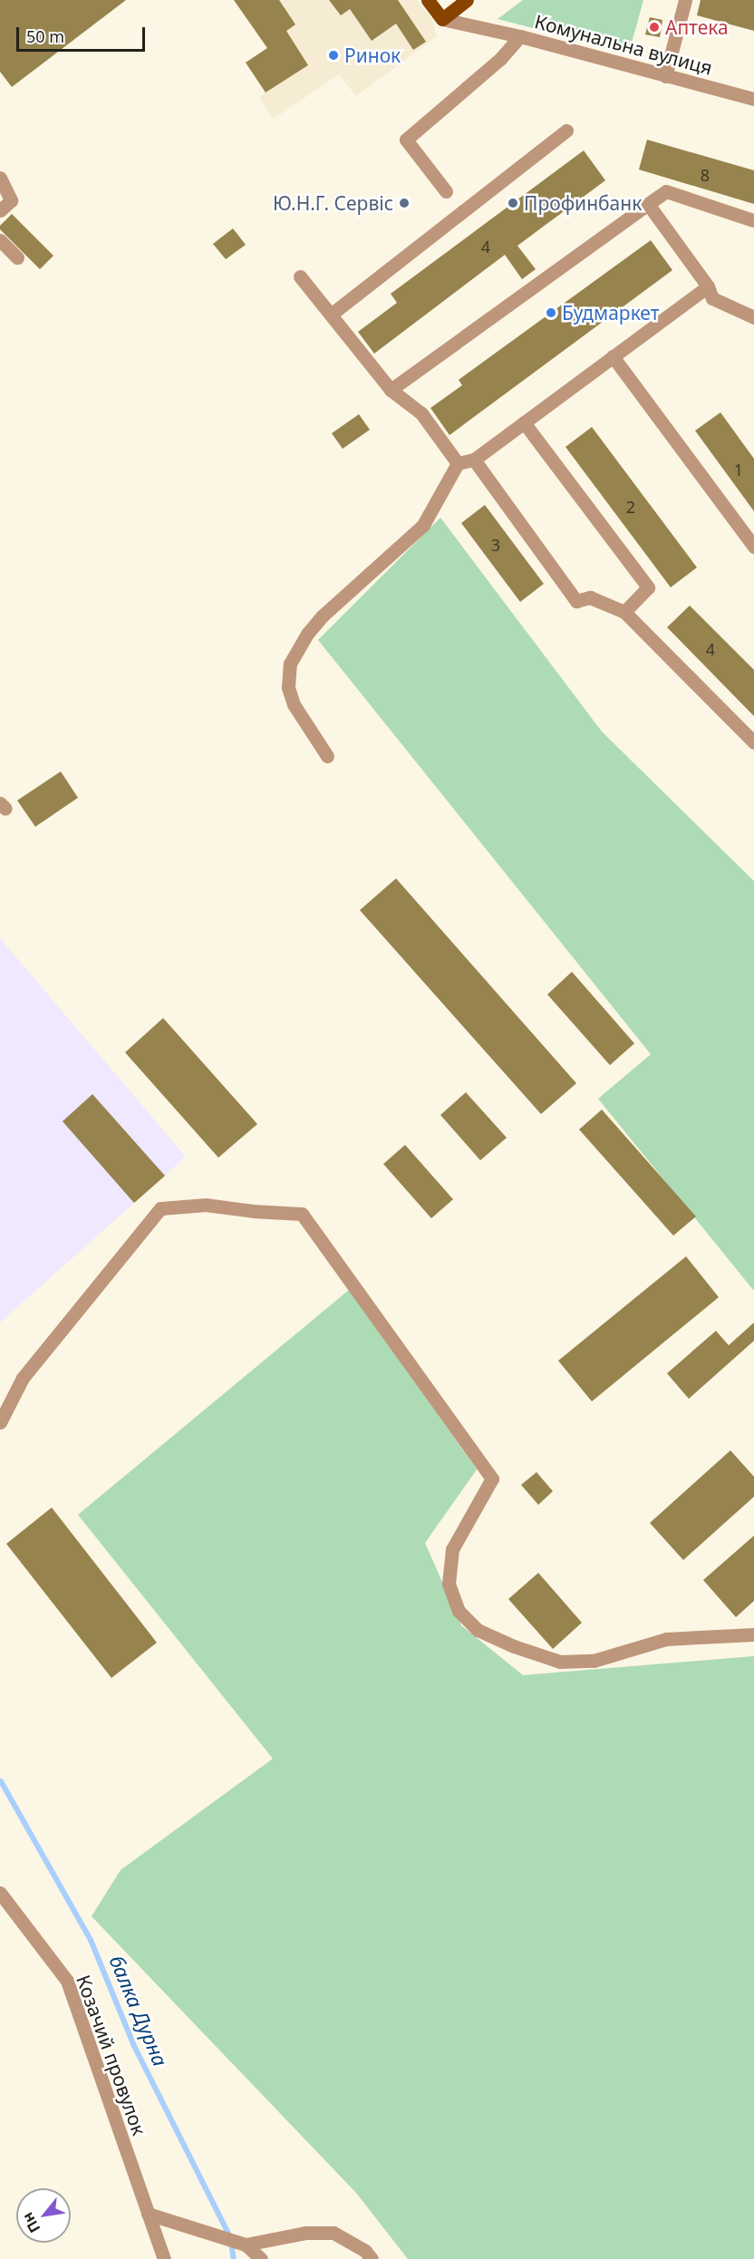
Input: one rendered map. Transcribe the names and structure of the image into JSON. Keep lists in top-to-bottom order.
{
  "streets": {
    "street": ["Комунальна вулиця", "Козачий провулок"]
  },
  "water": ["балка Дурна"],
  "places": [
    "Аптека",
    "Ринок",
    "Ю.Н.Г. Сервіс",
    "Профинбанк",
    "Будмаркет"
  ],
  "house_numbers": [
    "8",
    "4",
    "1",
    "2",
    "3",
    "4"
  ],
  "scale_bar": "50 m",
  "north": "bottom left"
}
